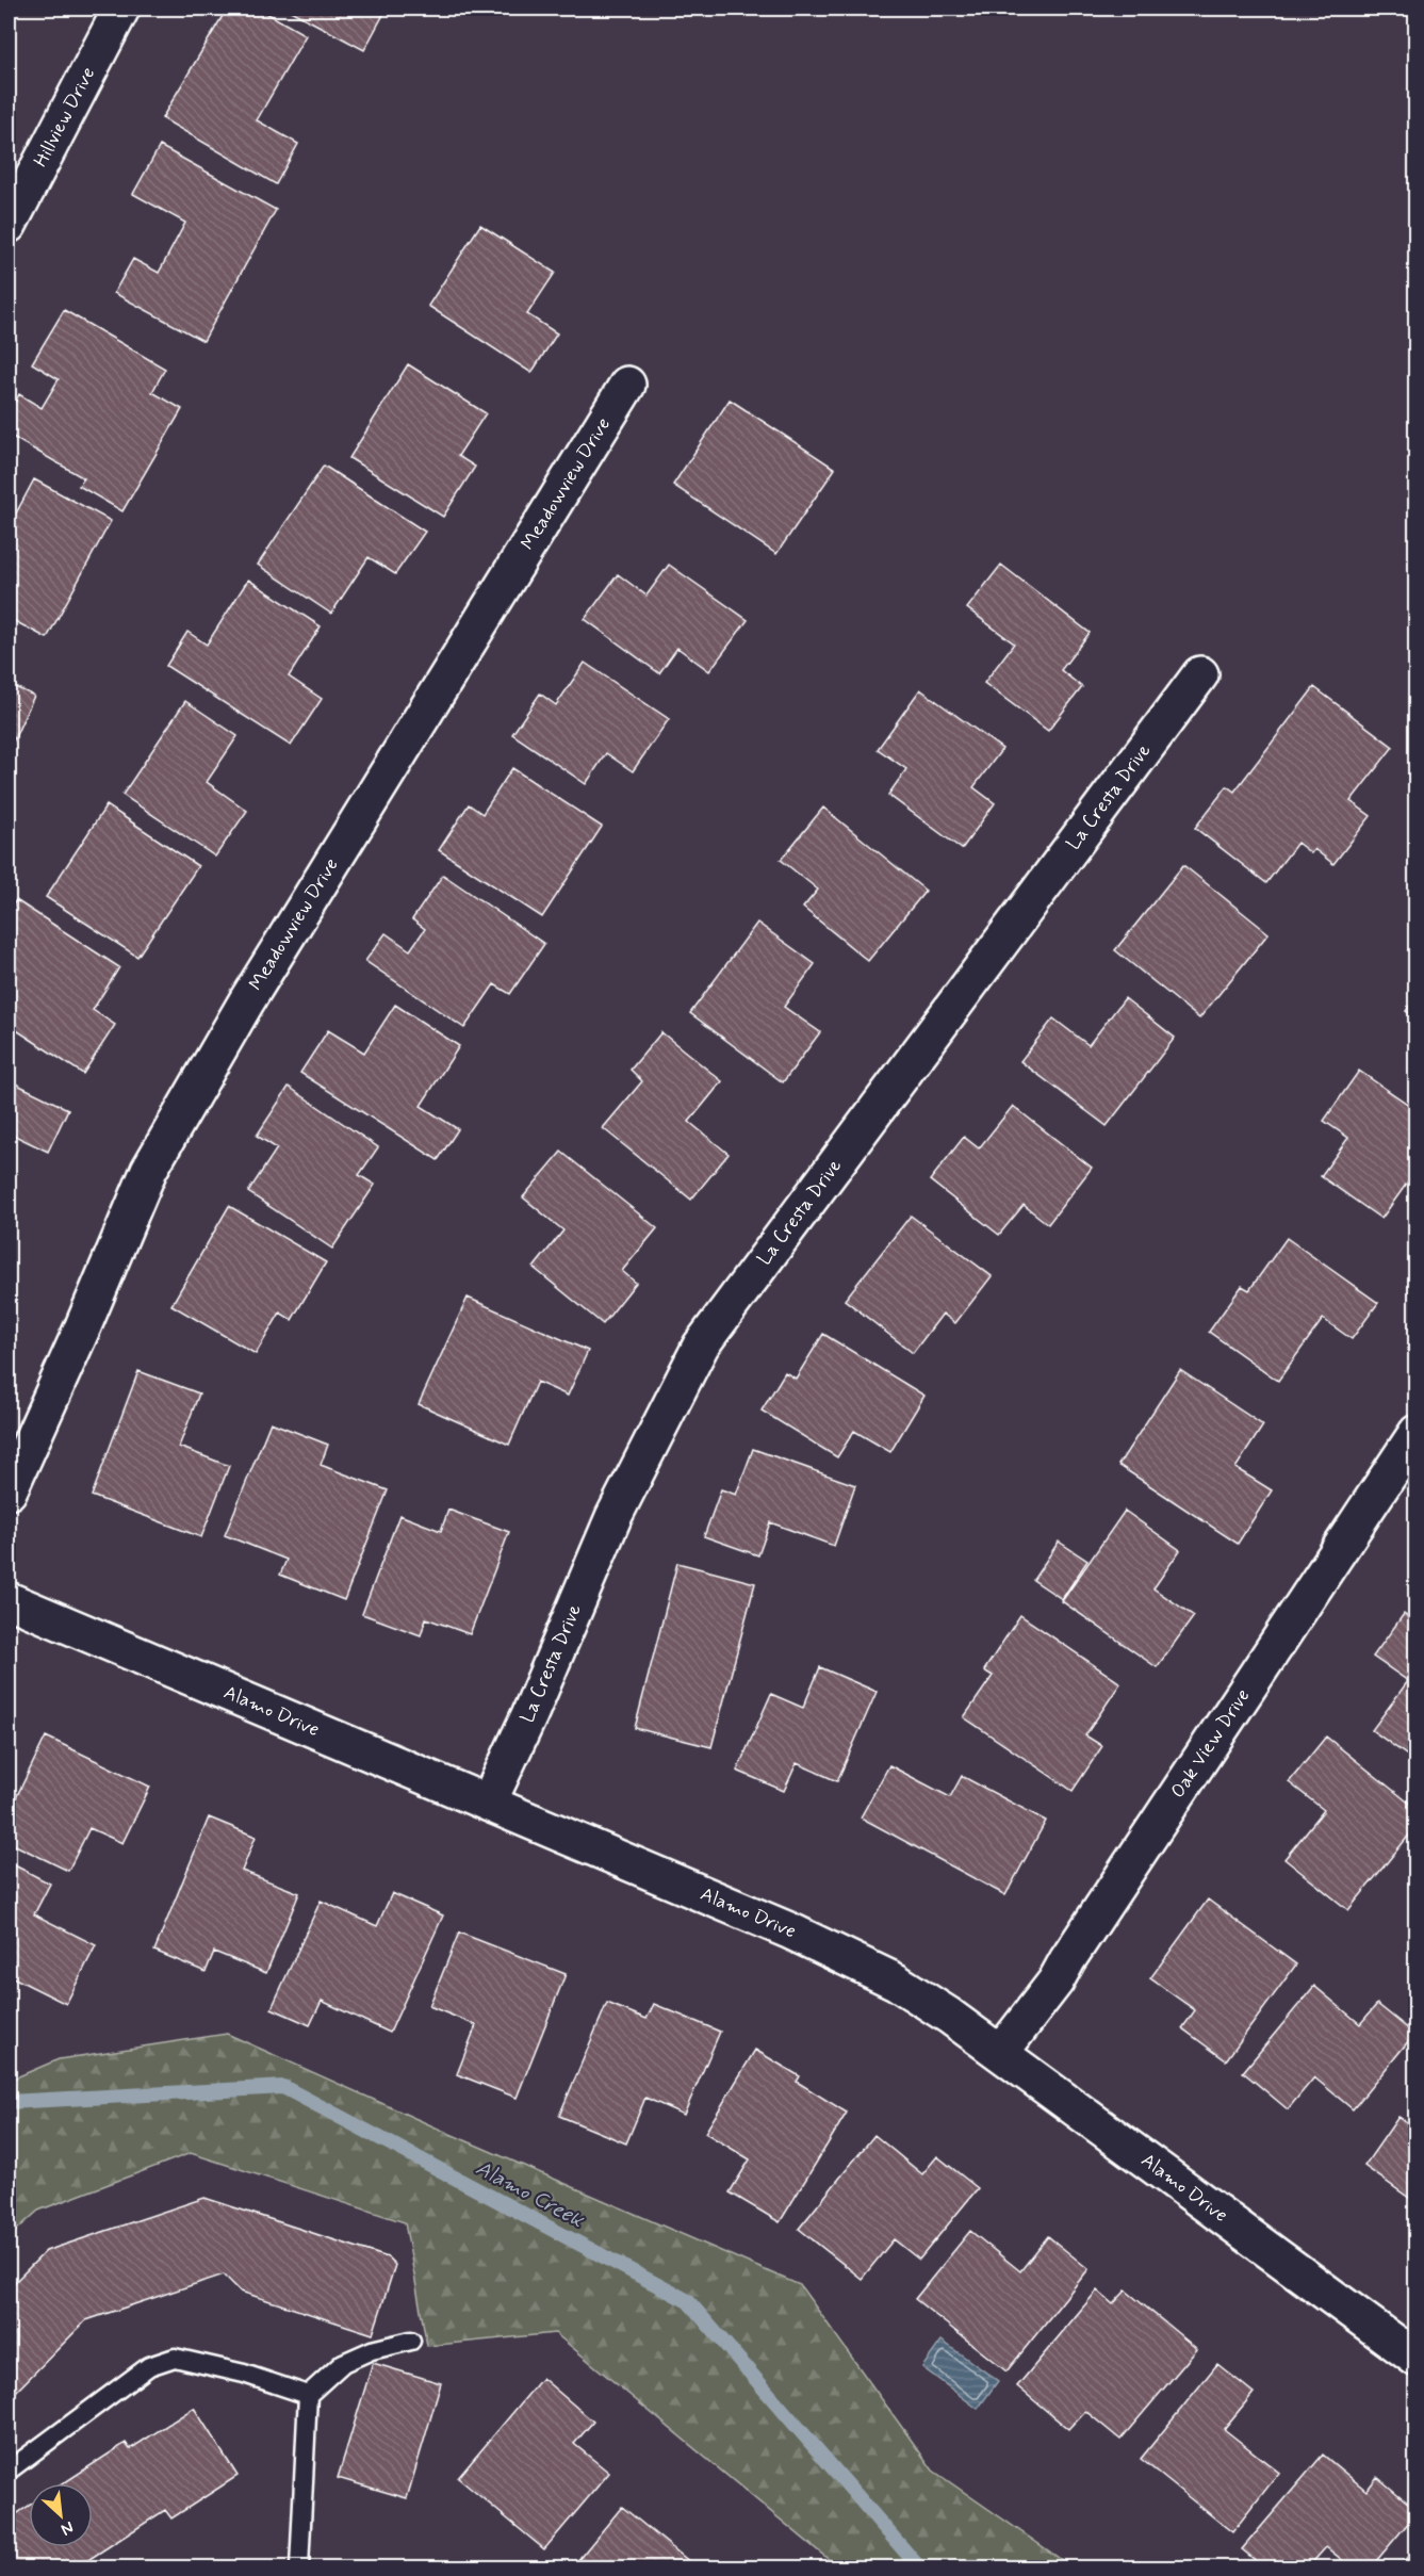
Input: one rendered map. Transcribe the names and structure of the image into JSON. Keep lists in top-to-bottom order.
{
  "streets": {
    "street": [
      "Hillview Drive",
      "Meadowview Drive",
      "La Cresta Drive",
      "Alamo Drive",
      "Oak View Drive"
    ]
  },
  "crossings": [
    ["La Cresta Drive", "Alamo Drive"],
    ["Alamo Drive", "Oak View Drive"]
  ],
  "water": ["Alamo Creek"],
  "north": "bottom right"
}
